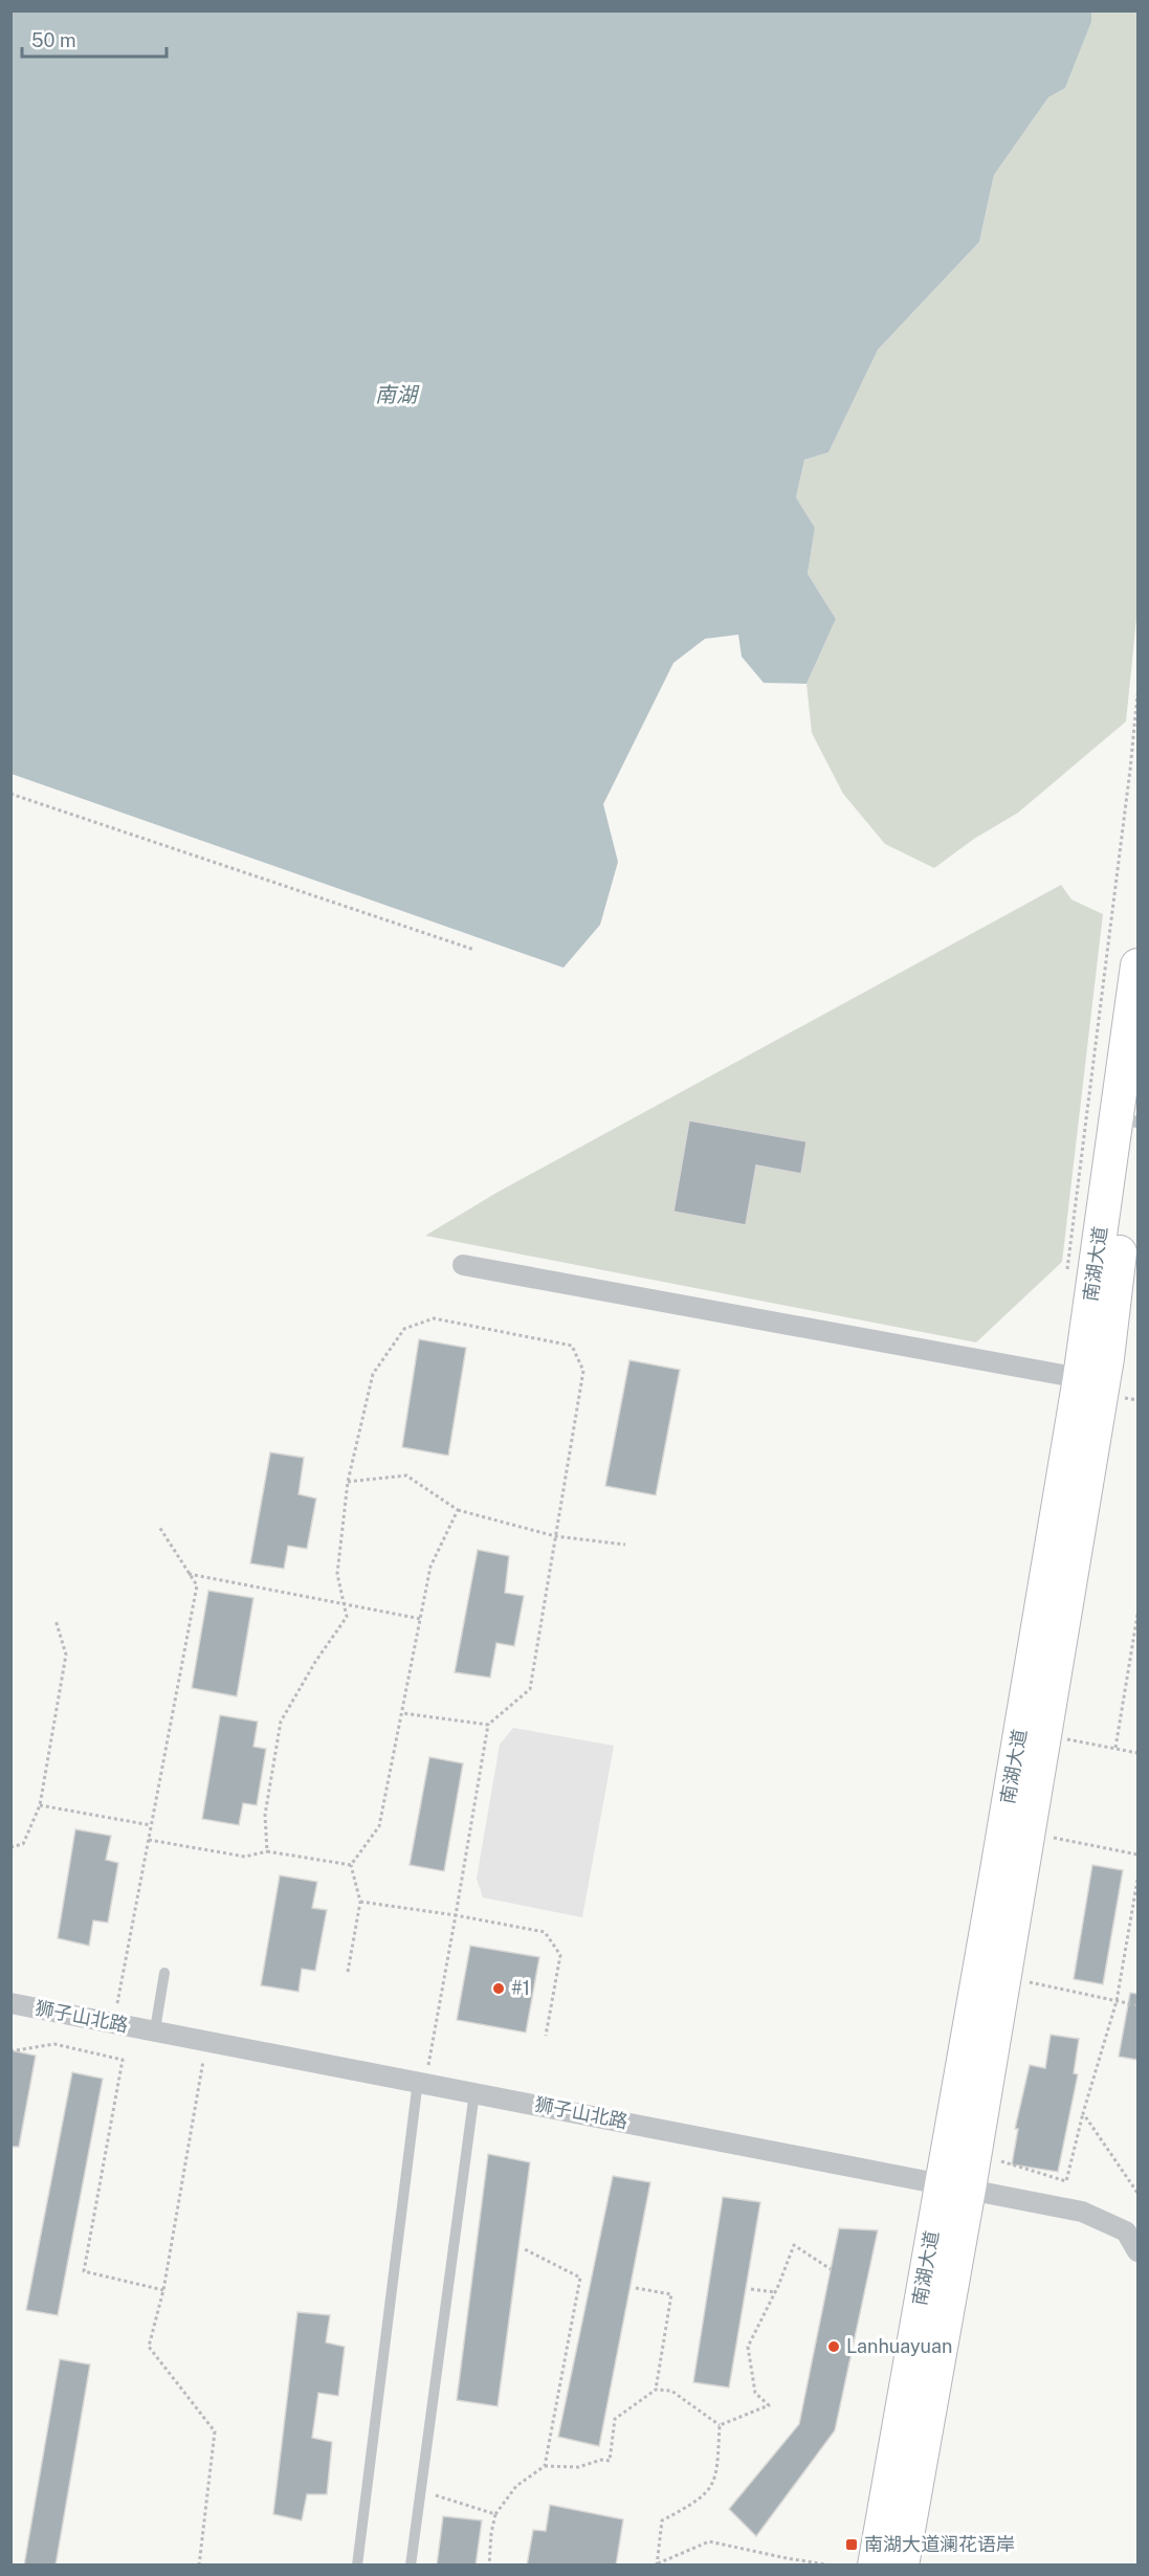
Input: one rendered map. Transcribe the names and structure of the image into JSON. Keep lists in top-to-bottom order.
{
  "streets": {
    "main road": ["南湖大道"],
    "street": ["狮子山北路"]
  },
  "crossings": [
    ["南湖大道", "狮子山北路"]
  ],
  "water": ["南湖"],
  "places": {
    "other": ["#1", "Lanhuayuan"],
    "transit": ["南湖大道澜花语岸"]
  },
  "scale_bar": "50 m"
}
